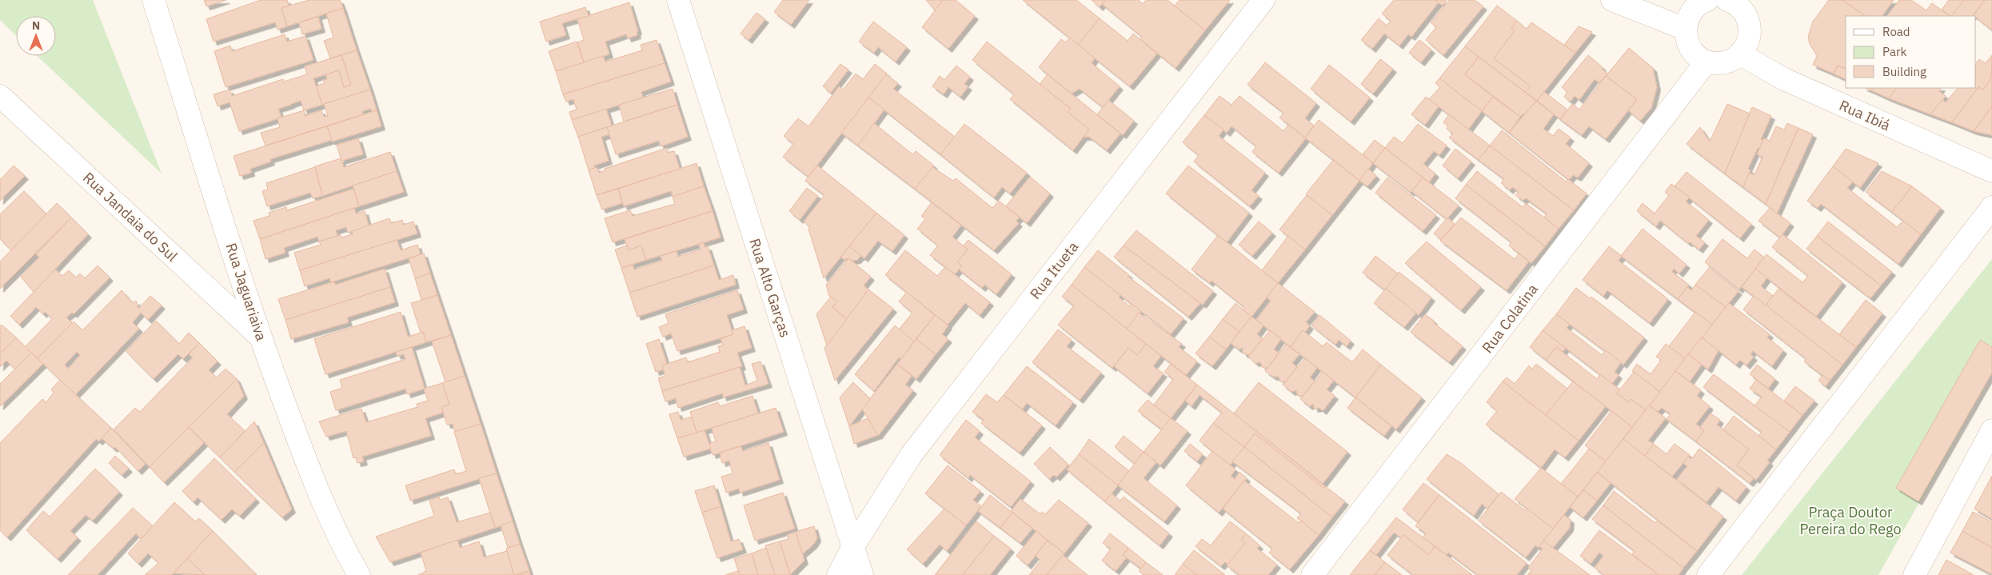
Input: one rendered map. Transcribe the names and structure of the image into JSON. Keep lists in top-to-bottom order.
{
  "streets": {
    "street": [
      "Rua Ibiá",
      "Rua Jandaia do Sul",
      "Rua Itueta",
      "Rua Alto Garças",
      "Rua Jaguariaiva",
      "Rua Colatina"
    ]
  },
  "crossings": [
    ["Rua Jandaia do Sul", "Rua Jaguariaiva"],
    ["Rua Itueta", "Rua Alto Garças"]
  ],
  "parks": ["Praça Doutor Pereira do Rego"],
  "legend": ["Road", "Park", "Building"],
  "north": "top"
}
